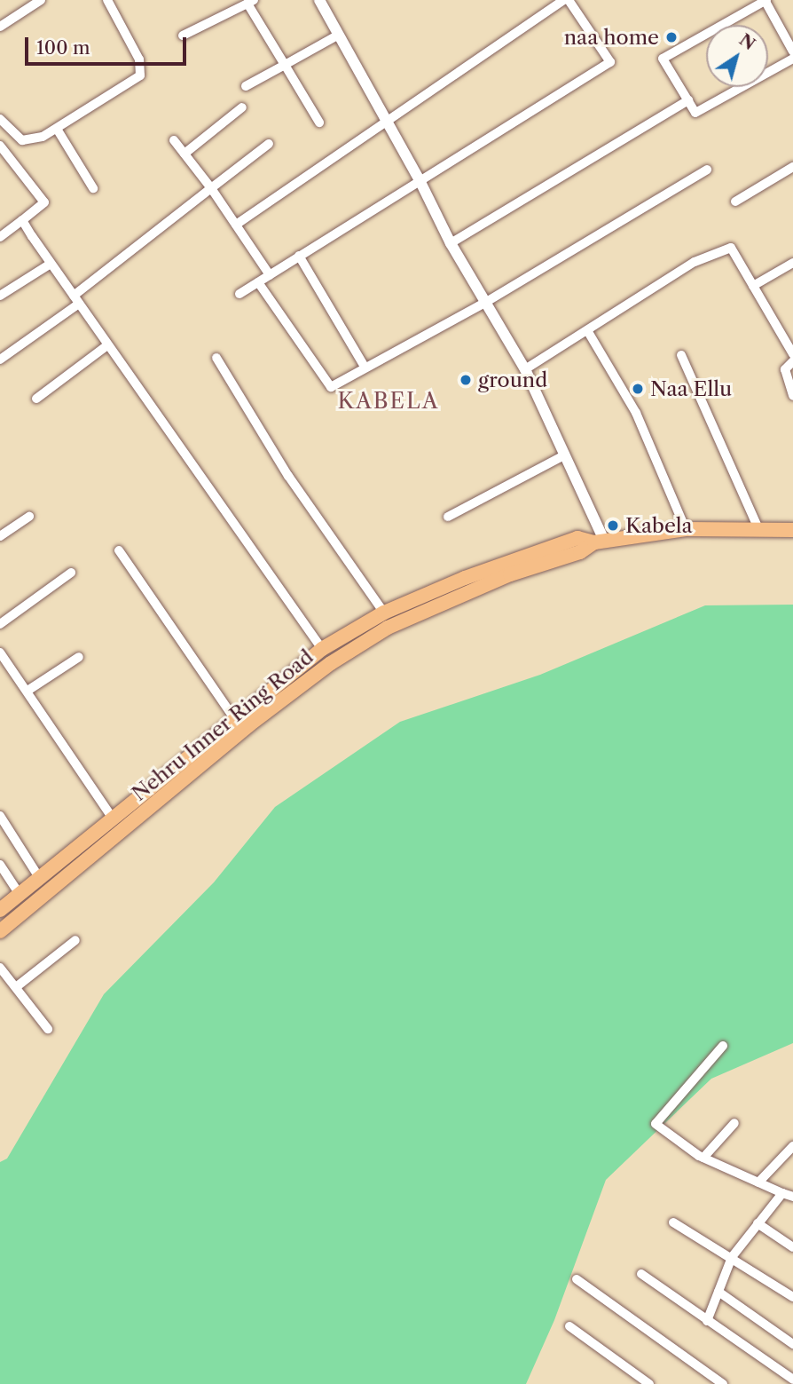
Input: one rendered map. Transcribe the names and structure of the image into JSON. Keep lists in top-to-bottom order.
{
  "streets": {
    "main road": ["Nehru Inner Ring Road"]
  },
  "districts": ["KABELA"],
  "places": [
    "naa home",
    "ground",
    "Naa Ellu",
    "Kabela"
  ],
  "scale_bar": "100 m",
  "north": "top right"
}
